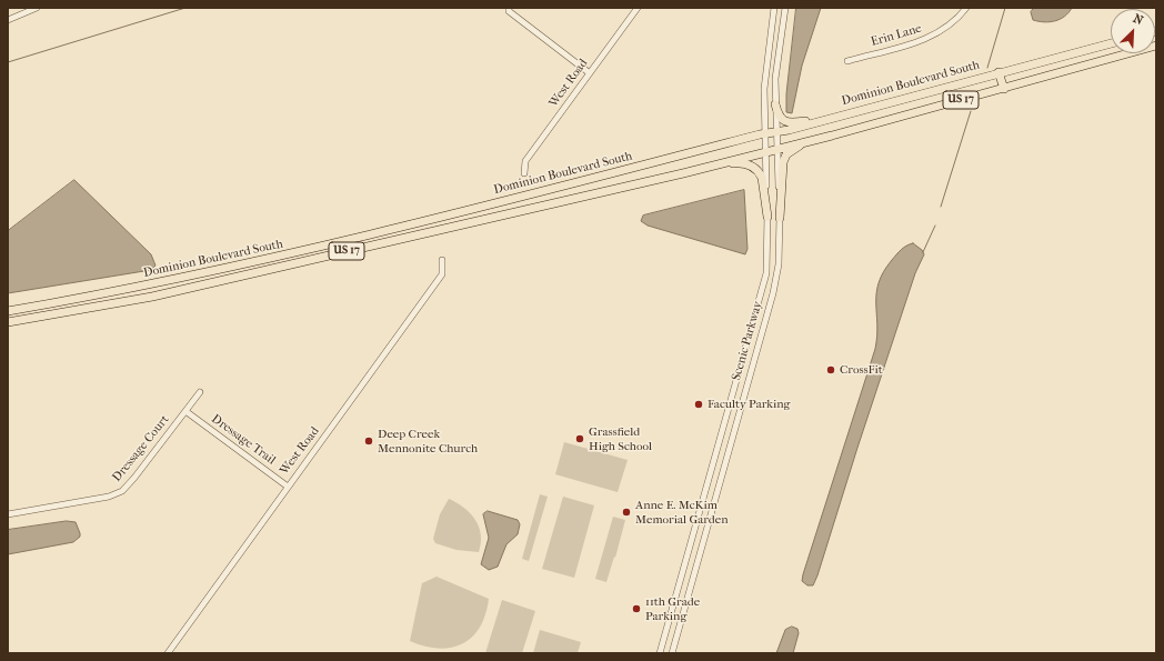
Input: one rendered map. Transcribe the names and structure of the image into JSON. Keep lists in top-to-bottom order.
{
  "streets": {
    "highway": ["Dominion Boulevard South", "US 17"],
    "street": [
      "Erin Lane",
      "West Road",
      "Scenic Parkway",
      "Dressage Trail",
      "Dressage Court"
    ]
  },
  "crossings": [
    ["West Road", "Dressage Trail"],
    ["Dominion Boulevard South", "Scenic Parkway"],
    ["US 17", "Scenic Parkway"],
    ["Dressage Trail", "Dressage Court"]
  ],
  "places": [
    "CrossFit",
    "Faculty Parking",
    "Grassfield High School",
    "Deep Creek Mennonite Church",
    "Anne E. McKim Memorial Garden",
    "11th Grade Parking"
  ],
  "north": "top right"
}
